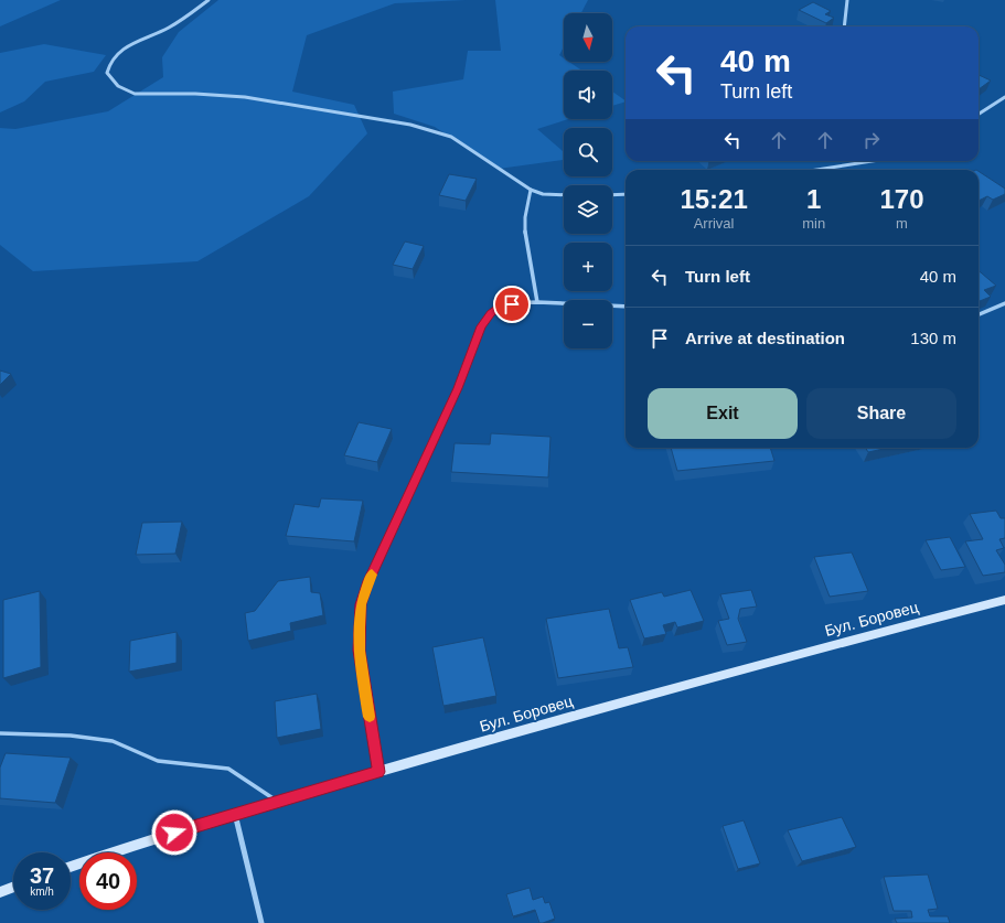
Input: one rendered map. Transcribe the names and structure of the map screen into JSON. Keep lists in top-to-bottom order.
{
  "streets": {
    "street": ["Бул. Боровец"]
  },
  "north": "bottom",
  "page": {
    "map_buttons": ["+", "−"],
    "turn": ["40 m", "Turn left"],
    "eta": [
      "15:21",
      "Arrival",
      "1",
      "min",
      "170",
      "m"
    ],
    "list": [
      {
        "name": "Turn left",
        "value": "40 m"
      },
      {
        "name": "Arrive at destination",
        "value": "130 m"
      }
    ],
    "buttons": ["Exit", "Share"],
    "speed": "37 km/h",
    "limit": "40"
  }
}
